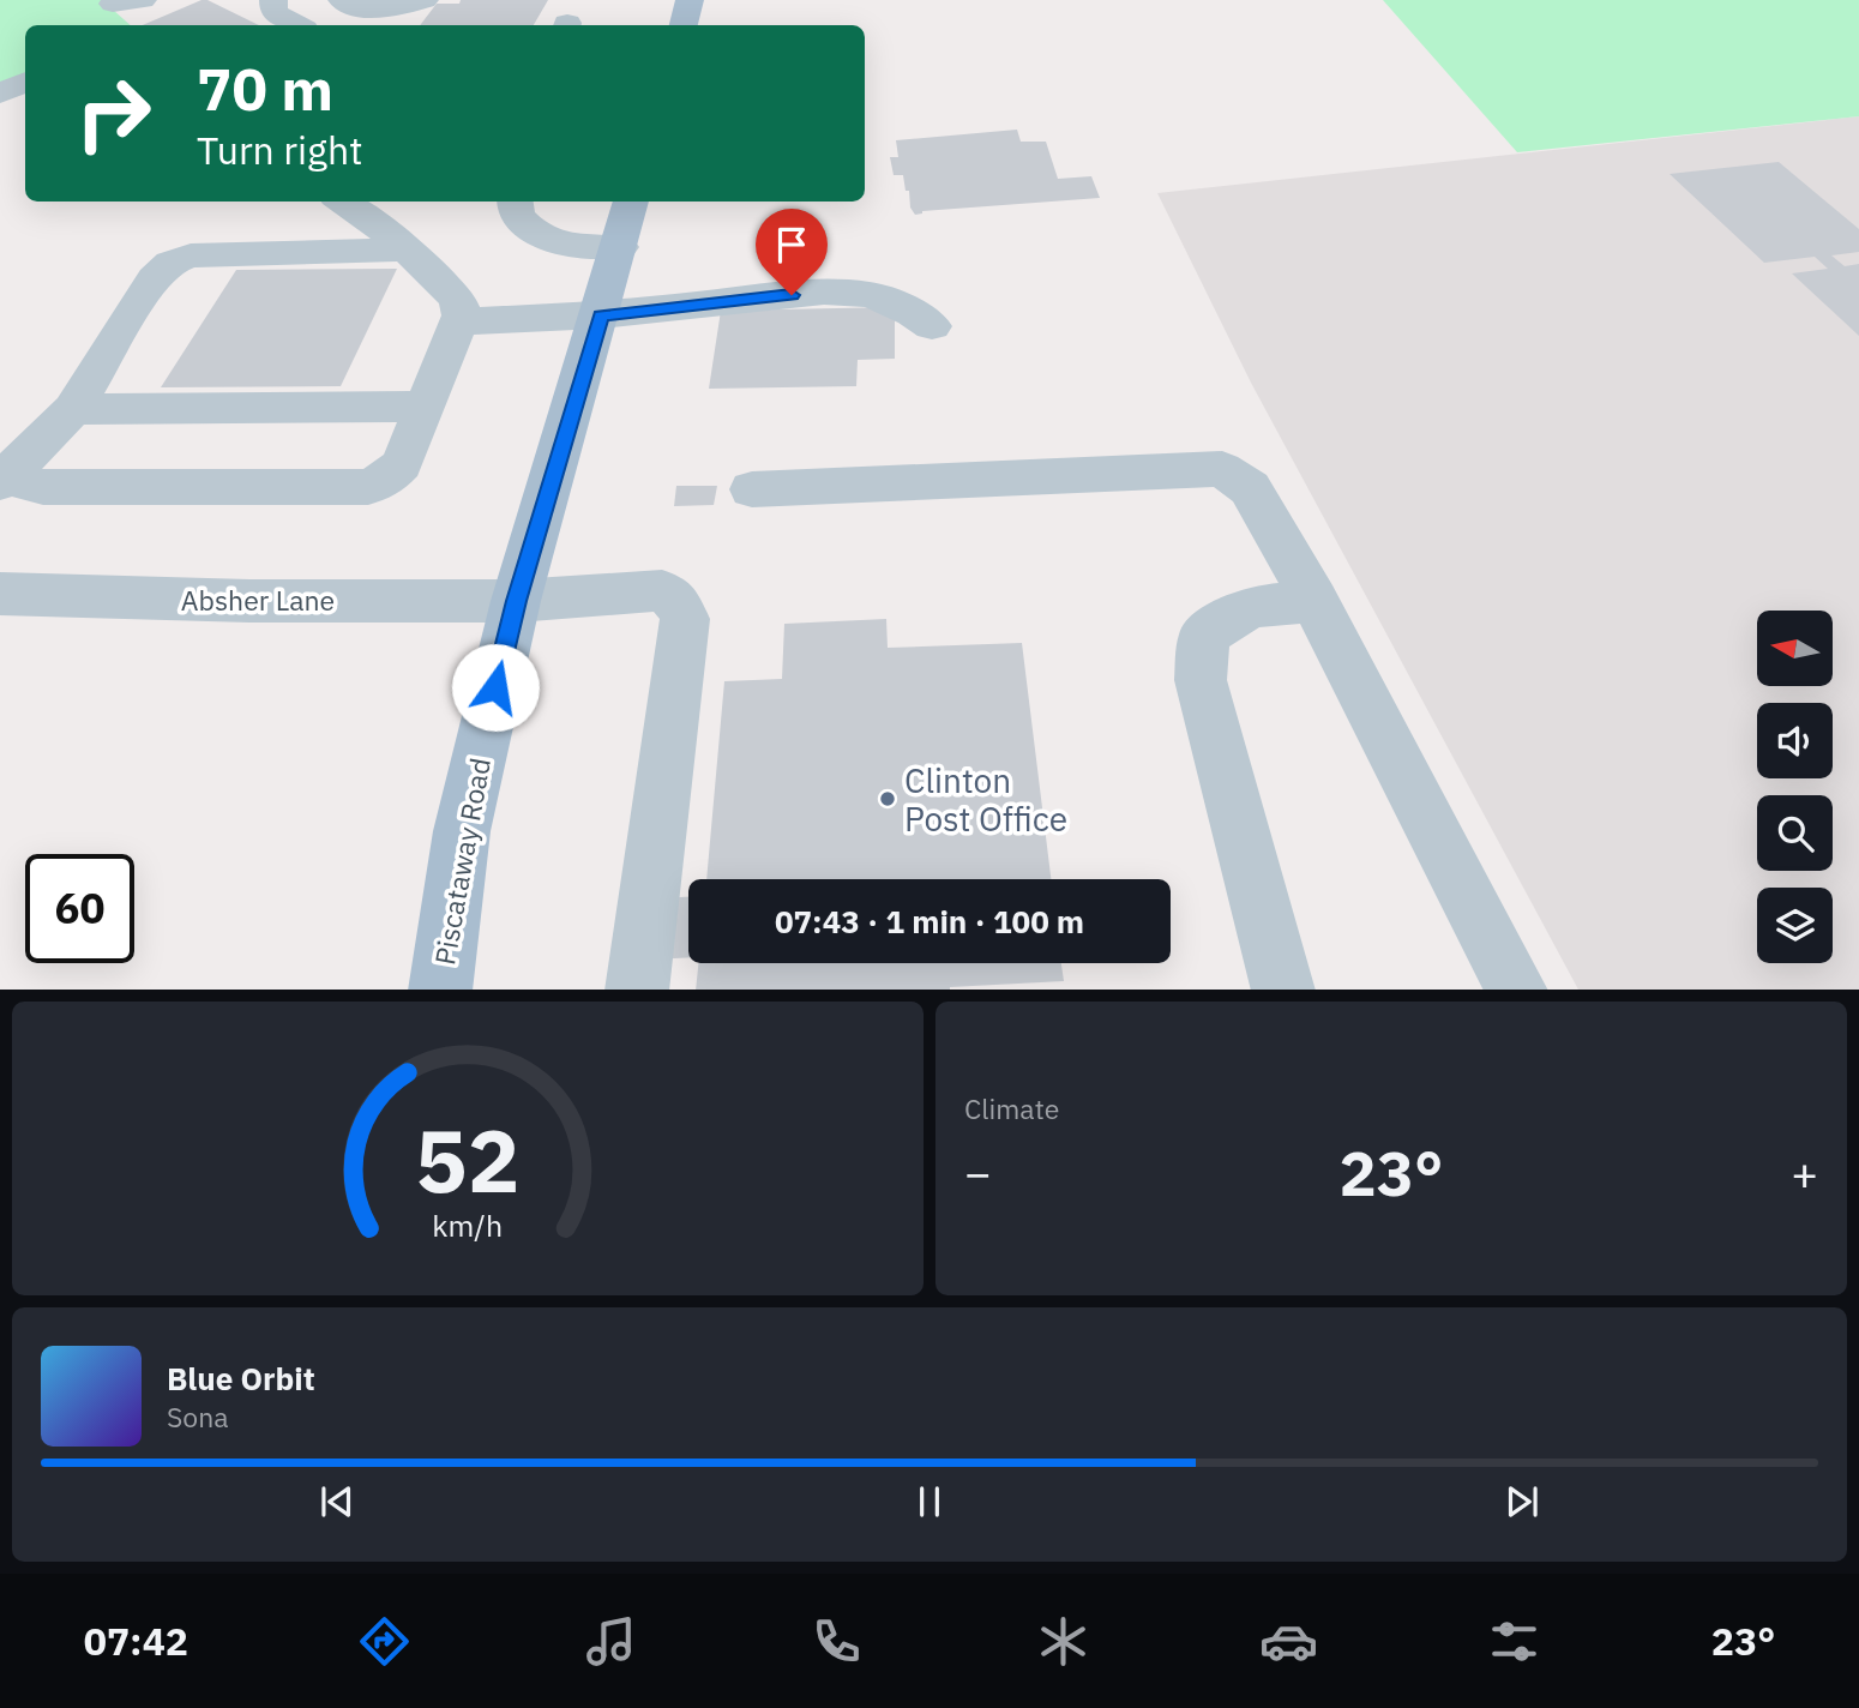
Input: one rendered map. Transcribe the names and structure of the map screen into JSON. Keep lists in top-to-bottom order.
{
  "streets": {
    "main road": ["Piscataway Road"],
    "street": ["Absher Lane"]
  },
  "crossings": [
    ["Absher Lane", "Piscataway Road"]
  ],
  "places": ["Clinton Post Office"],
  "north": "left",
  "page": {
    "turn": ["70 m", "Turn right"],
    "limit": "60",
    "trip": "07:43 · 1 min · 100 m",
    "tile": "Climate",
    "heat": ["−", "23°", "+"],
    "song": ["Blue Orbit", "Sona"],
    "tabs": ["07:42", "23°"],
    "gauge": ["52", "km/h"]
  }
}
